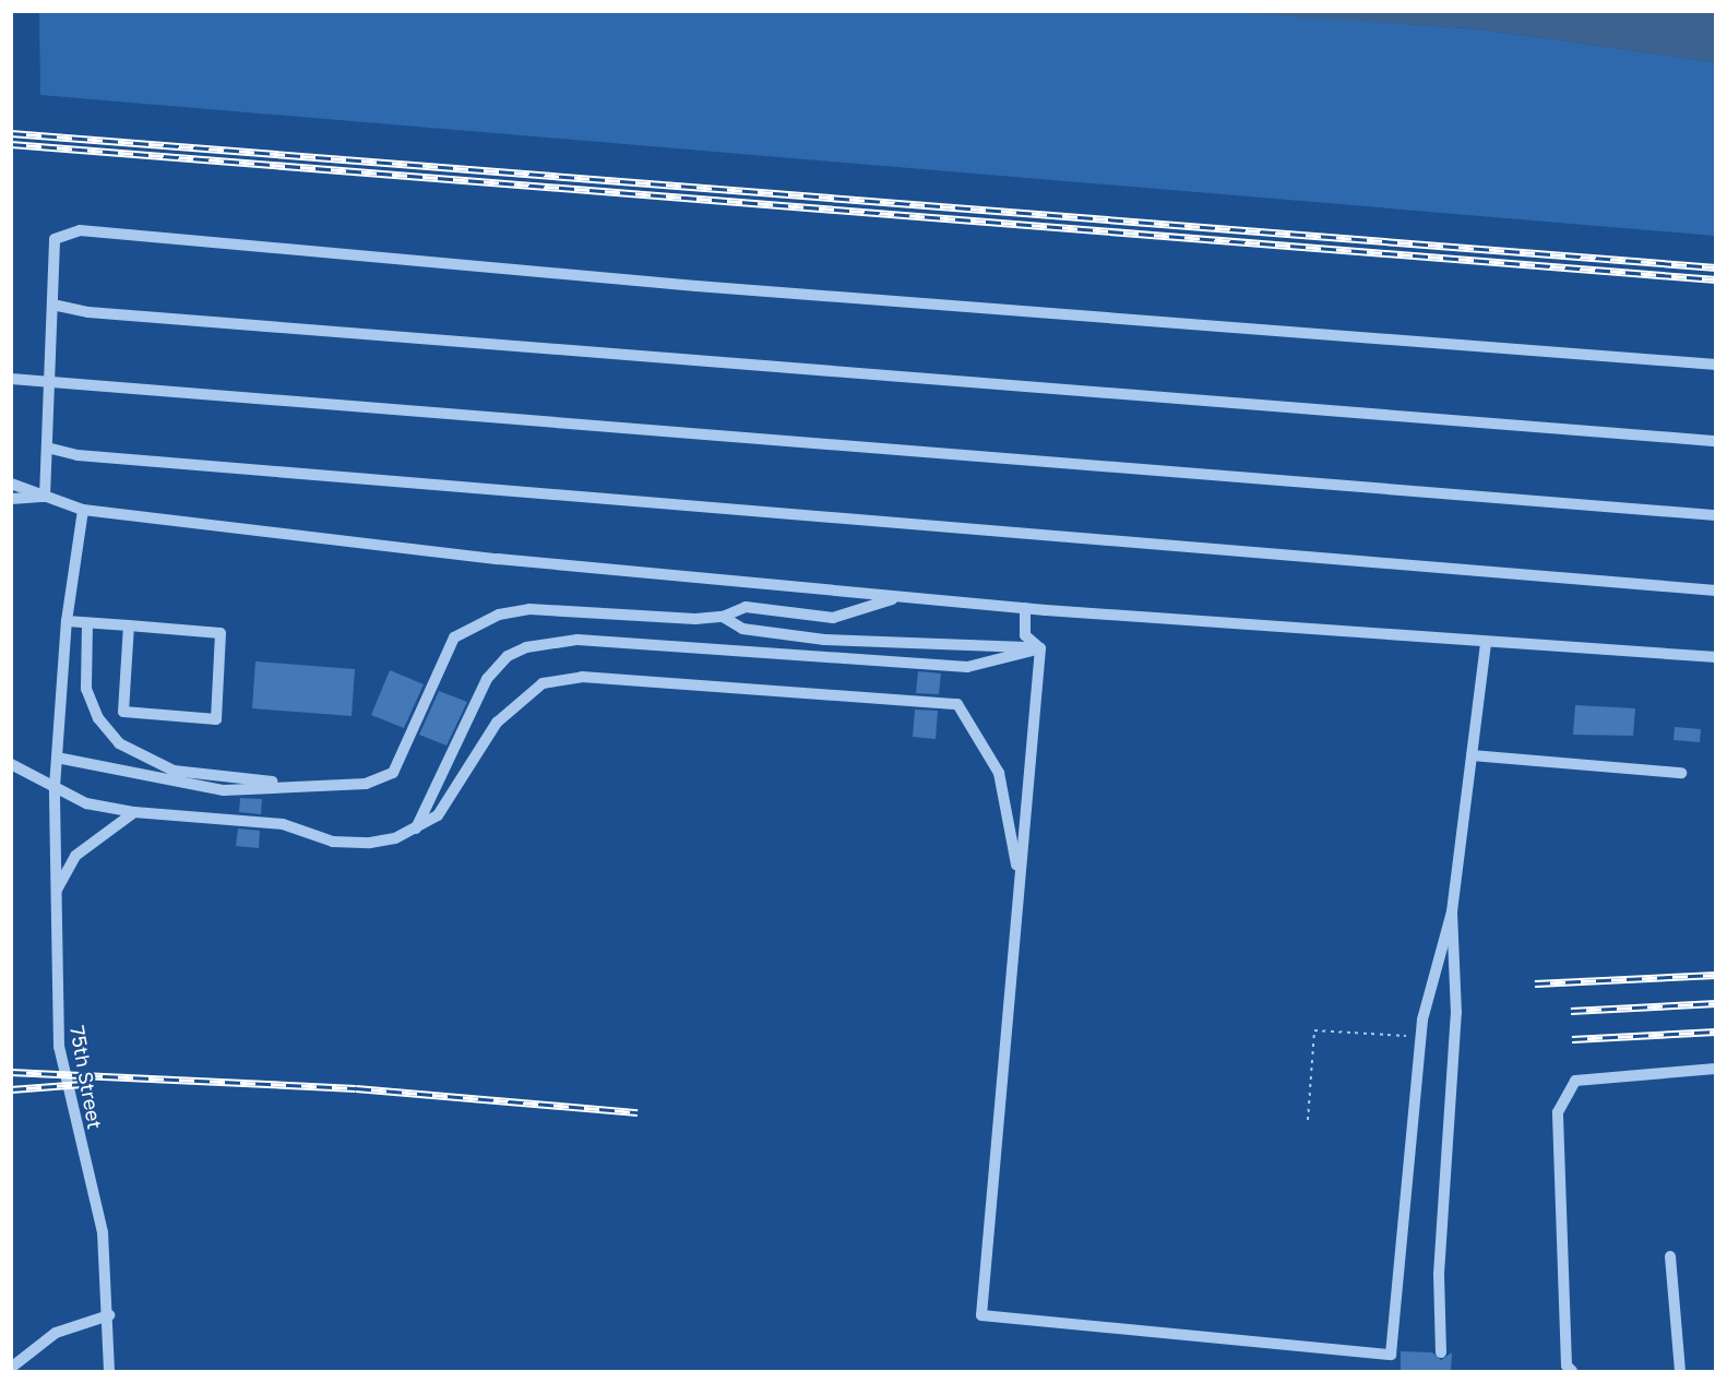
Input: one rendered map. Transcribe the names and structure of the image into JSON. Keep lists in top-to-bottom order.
{
  "streets": {
    "street": ["75th Street"]
  }
}
